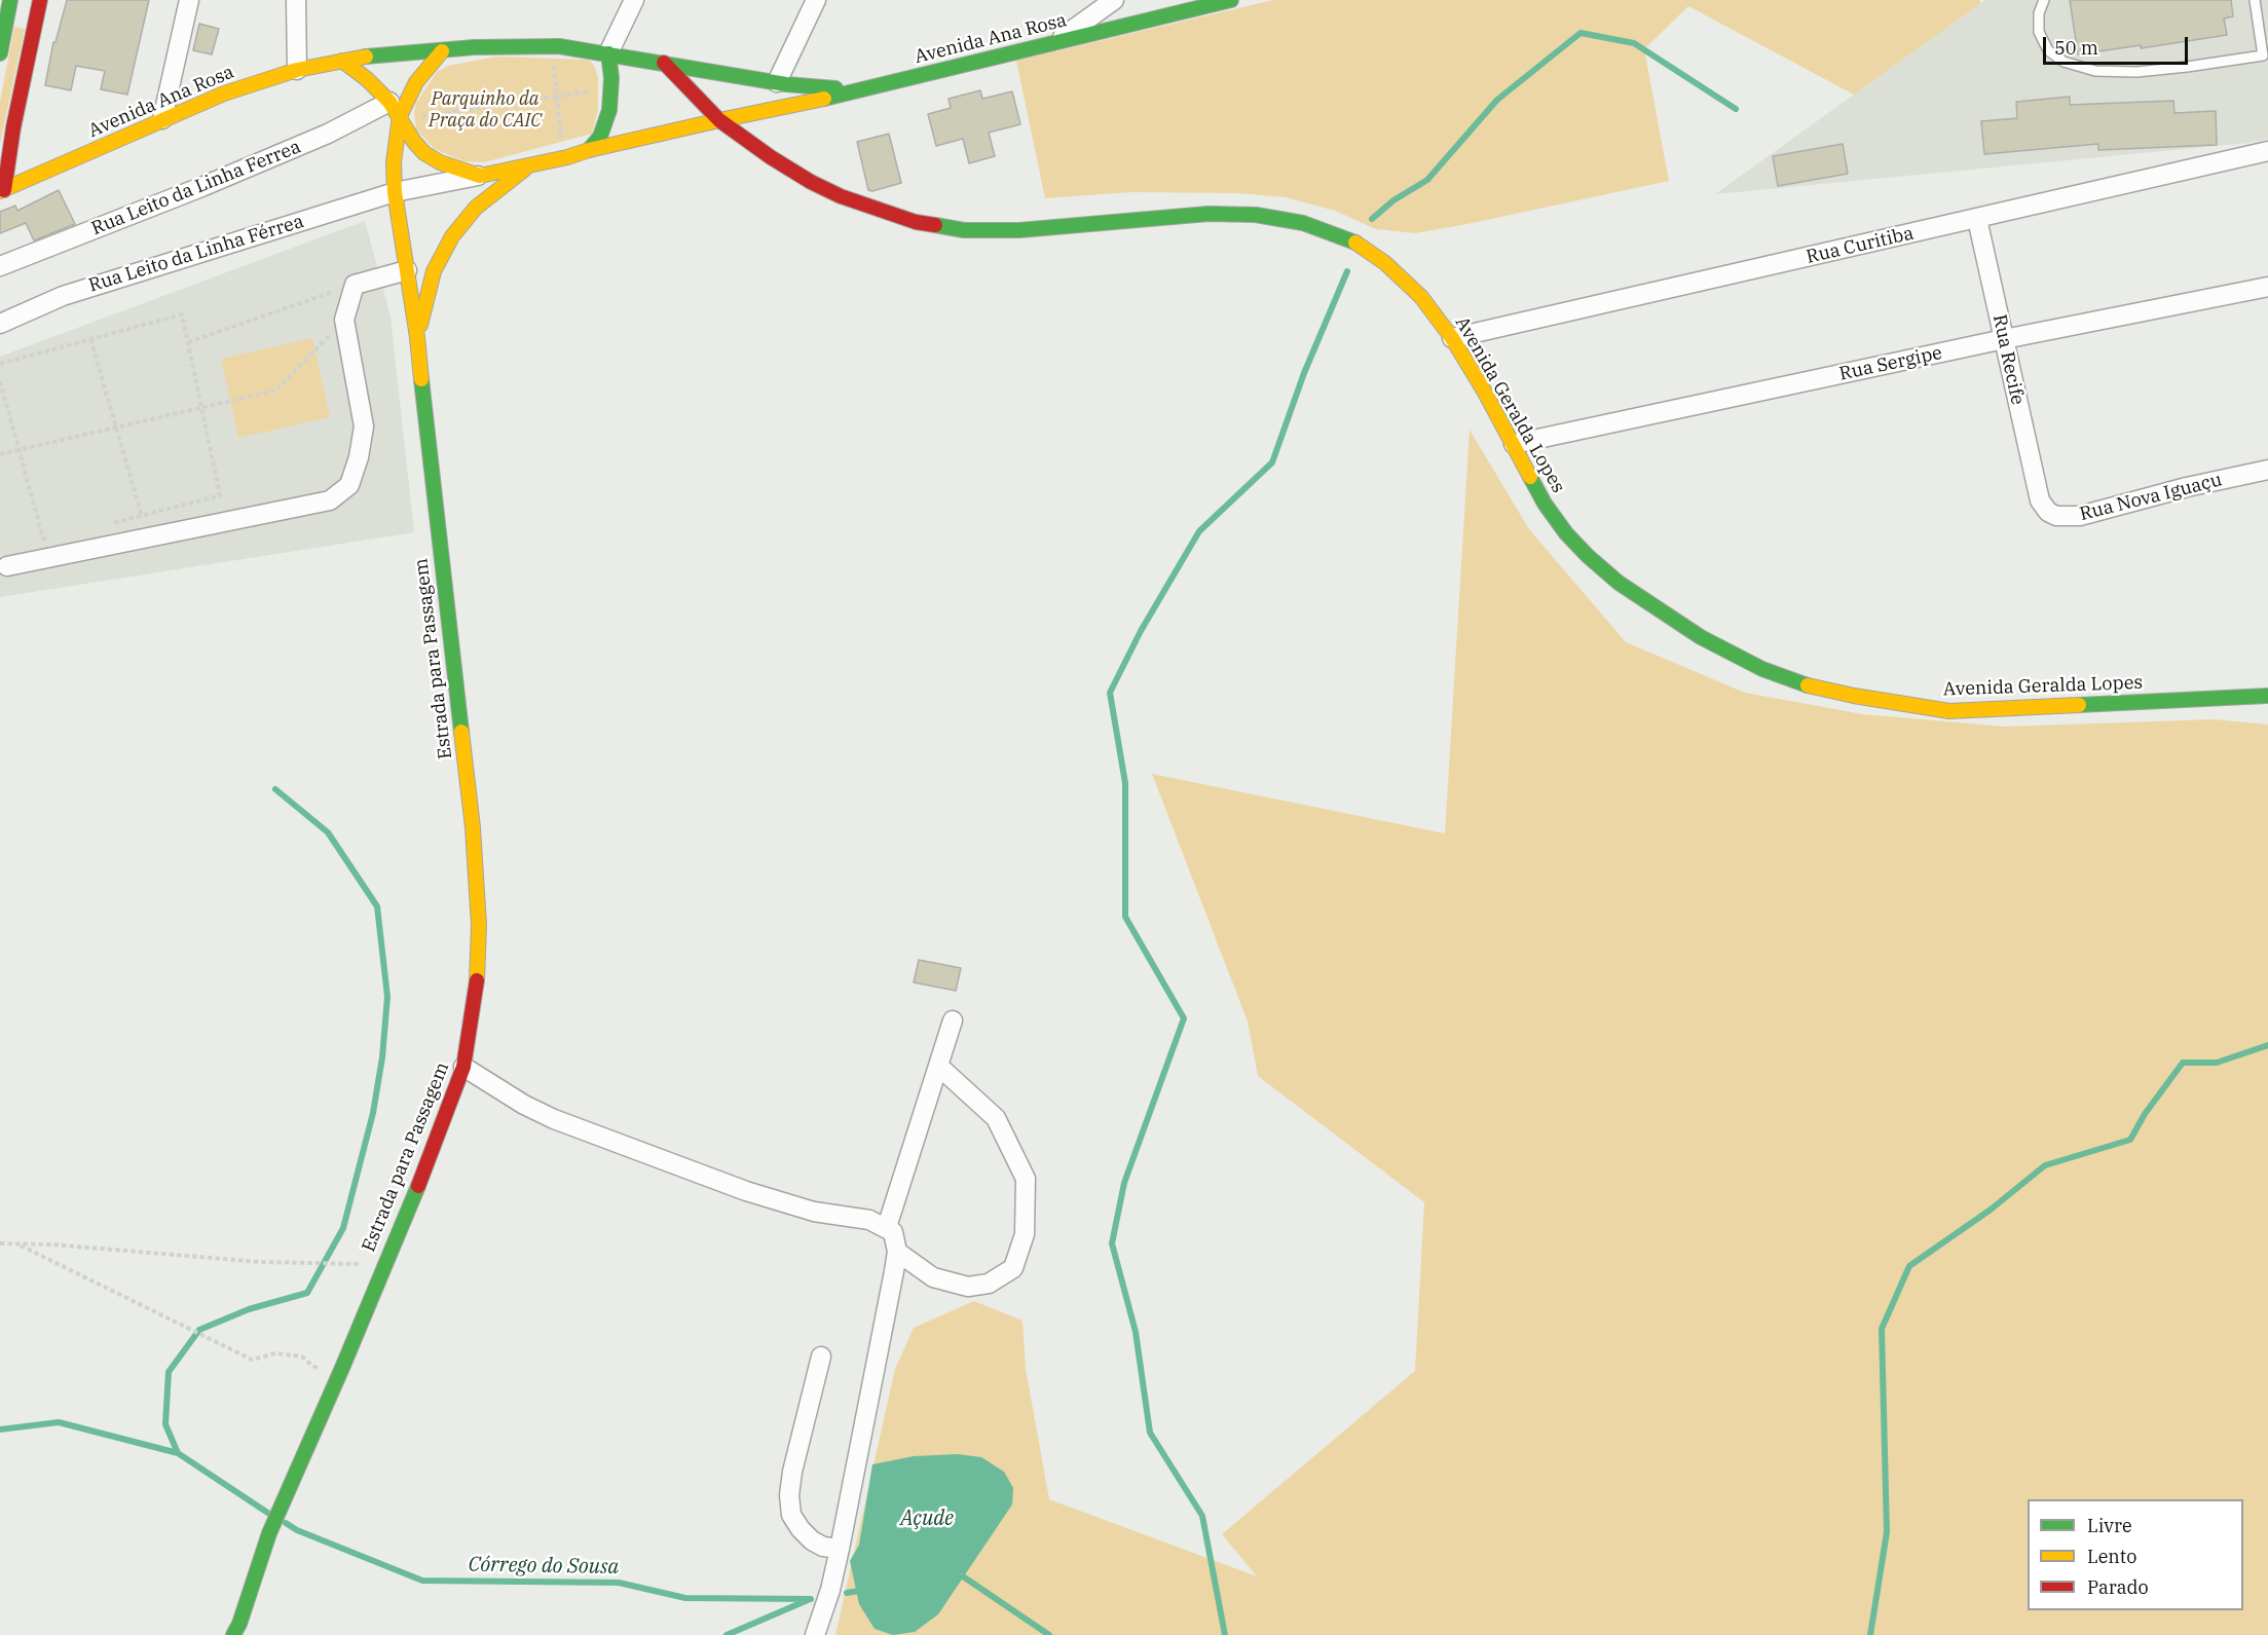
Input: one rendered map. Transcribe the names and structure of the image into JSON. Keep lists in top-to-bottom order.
{
  "streets": {
    "main road": ["Avenida Ana Rosa", "Avenida Geralda Lopes", "Estrada para Passagem"],
    "street": [
      "Rua Leito da Linha Ferrea",
      "Rua Curitiba",
      "Rua Leito da Linha Férrea",
      "Rua Recife",
      "Rua Sergipe",
      "Rua Nova Iguaçu"
    ]
  },
  "crossings": [
    ["Avenida Ana Rosa", "Rua Leito da Linha Férrea"],
    ["Avenida Ana Rosa", "Avenida Geralda Lopes"],
    ["Avenida Ana Rosa", "Estrada para Passagem"],
    ["Rua Leito da Linha Ferrea", "Estrada para Passagem"],
    ["Rua Curitiba", "Rua Recife"],
    ["Rua Curitiba", "Avenida Geralda Lopes"],
    ["Rua Leito da Linha Férrea", "Estrada para Passagem"],
    ["Rua Recife", "Rua Sergipe"],
    ["Rua Recife", "Rua Nova Iguaçu"],
    ["Rua Sergipe", "Avenida Geralda Lopes"]
  ],
  "water": ["Açude", "Córrego do Sousa"],
  "parks": ["Parquinho da Praça do CAIC"],
  "legend": ["Livre", "Lento", "Parado"],
  "scale_bar": "50 m"
}
